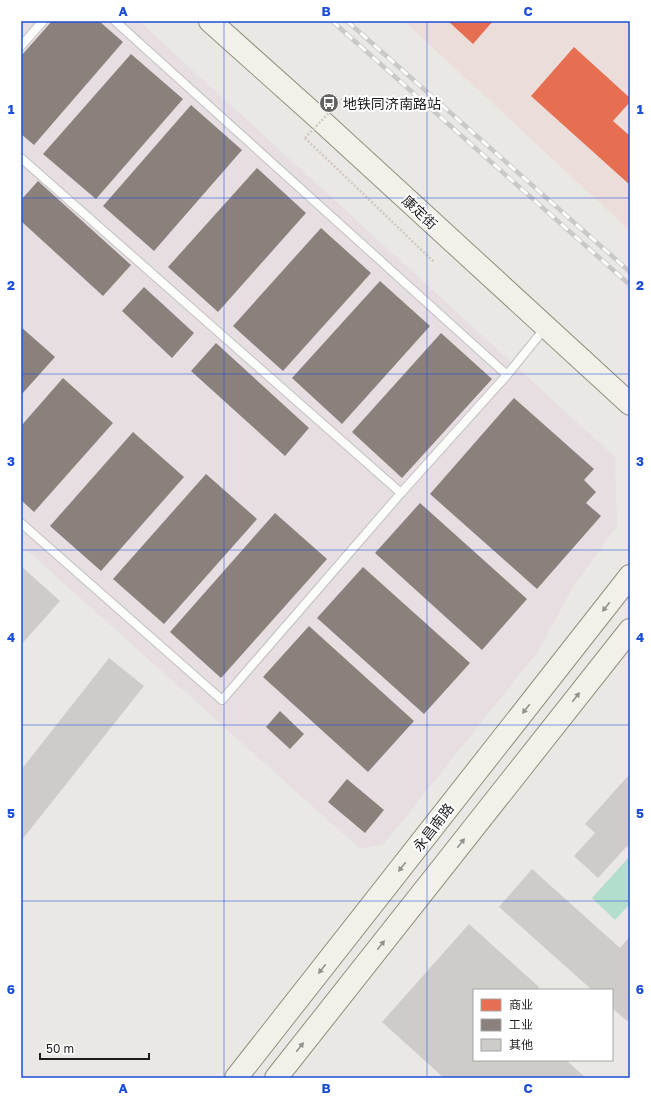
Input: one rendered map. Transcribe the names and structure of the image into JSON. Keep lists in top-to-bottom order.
{
  "streets": {
    "street": ["康定街", "永昌南路"]
  },
  "places": {
    "bus stop": ["地铁同济南路站"]
  },
  "legend": ["商业", "工业", "其他"],
  "scale_bar": "50 m",
  "grid": {
    "columns": ["A", "B", "C"],
    "rows": [
      "1",
      "2",
      "3",
      "4",
      "5",
      "6"
    ]
  }
}
